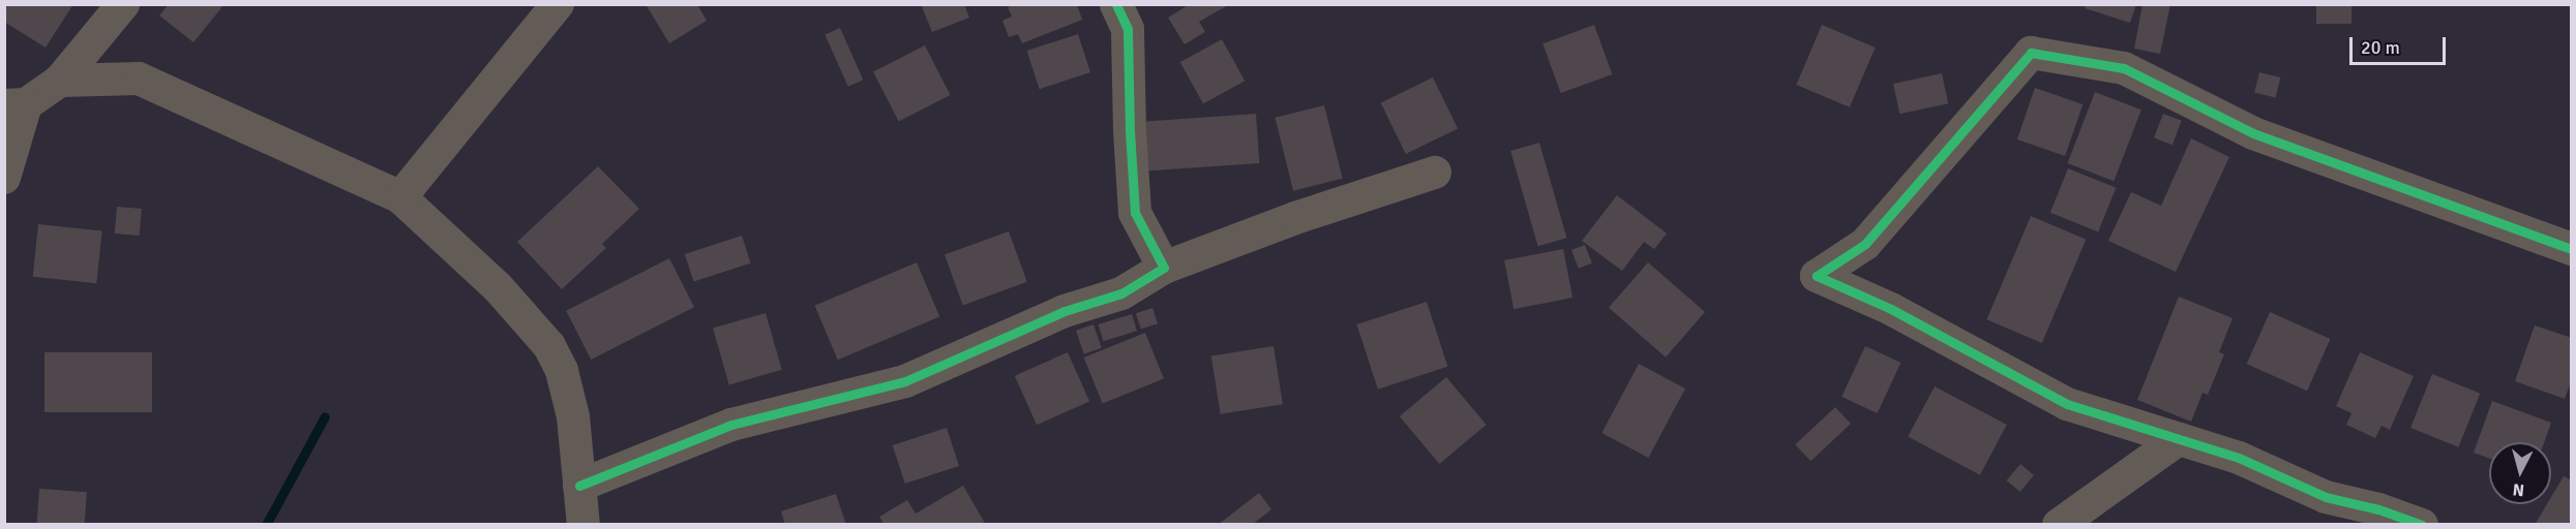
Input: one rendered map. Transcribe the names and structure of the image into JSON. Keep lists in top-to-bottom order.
{
  "scale_bar": "20 m",
  "north": "bottom"
}
